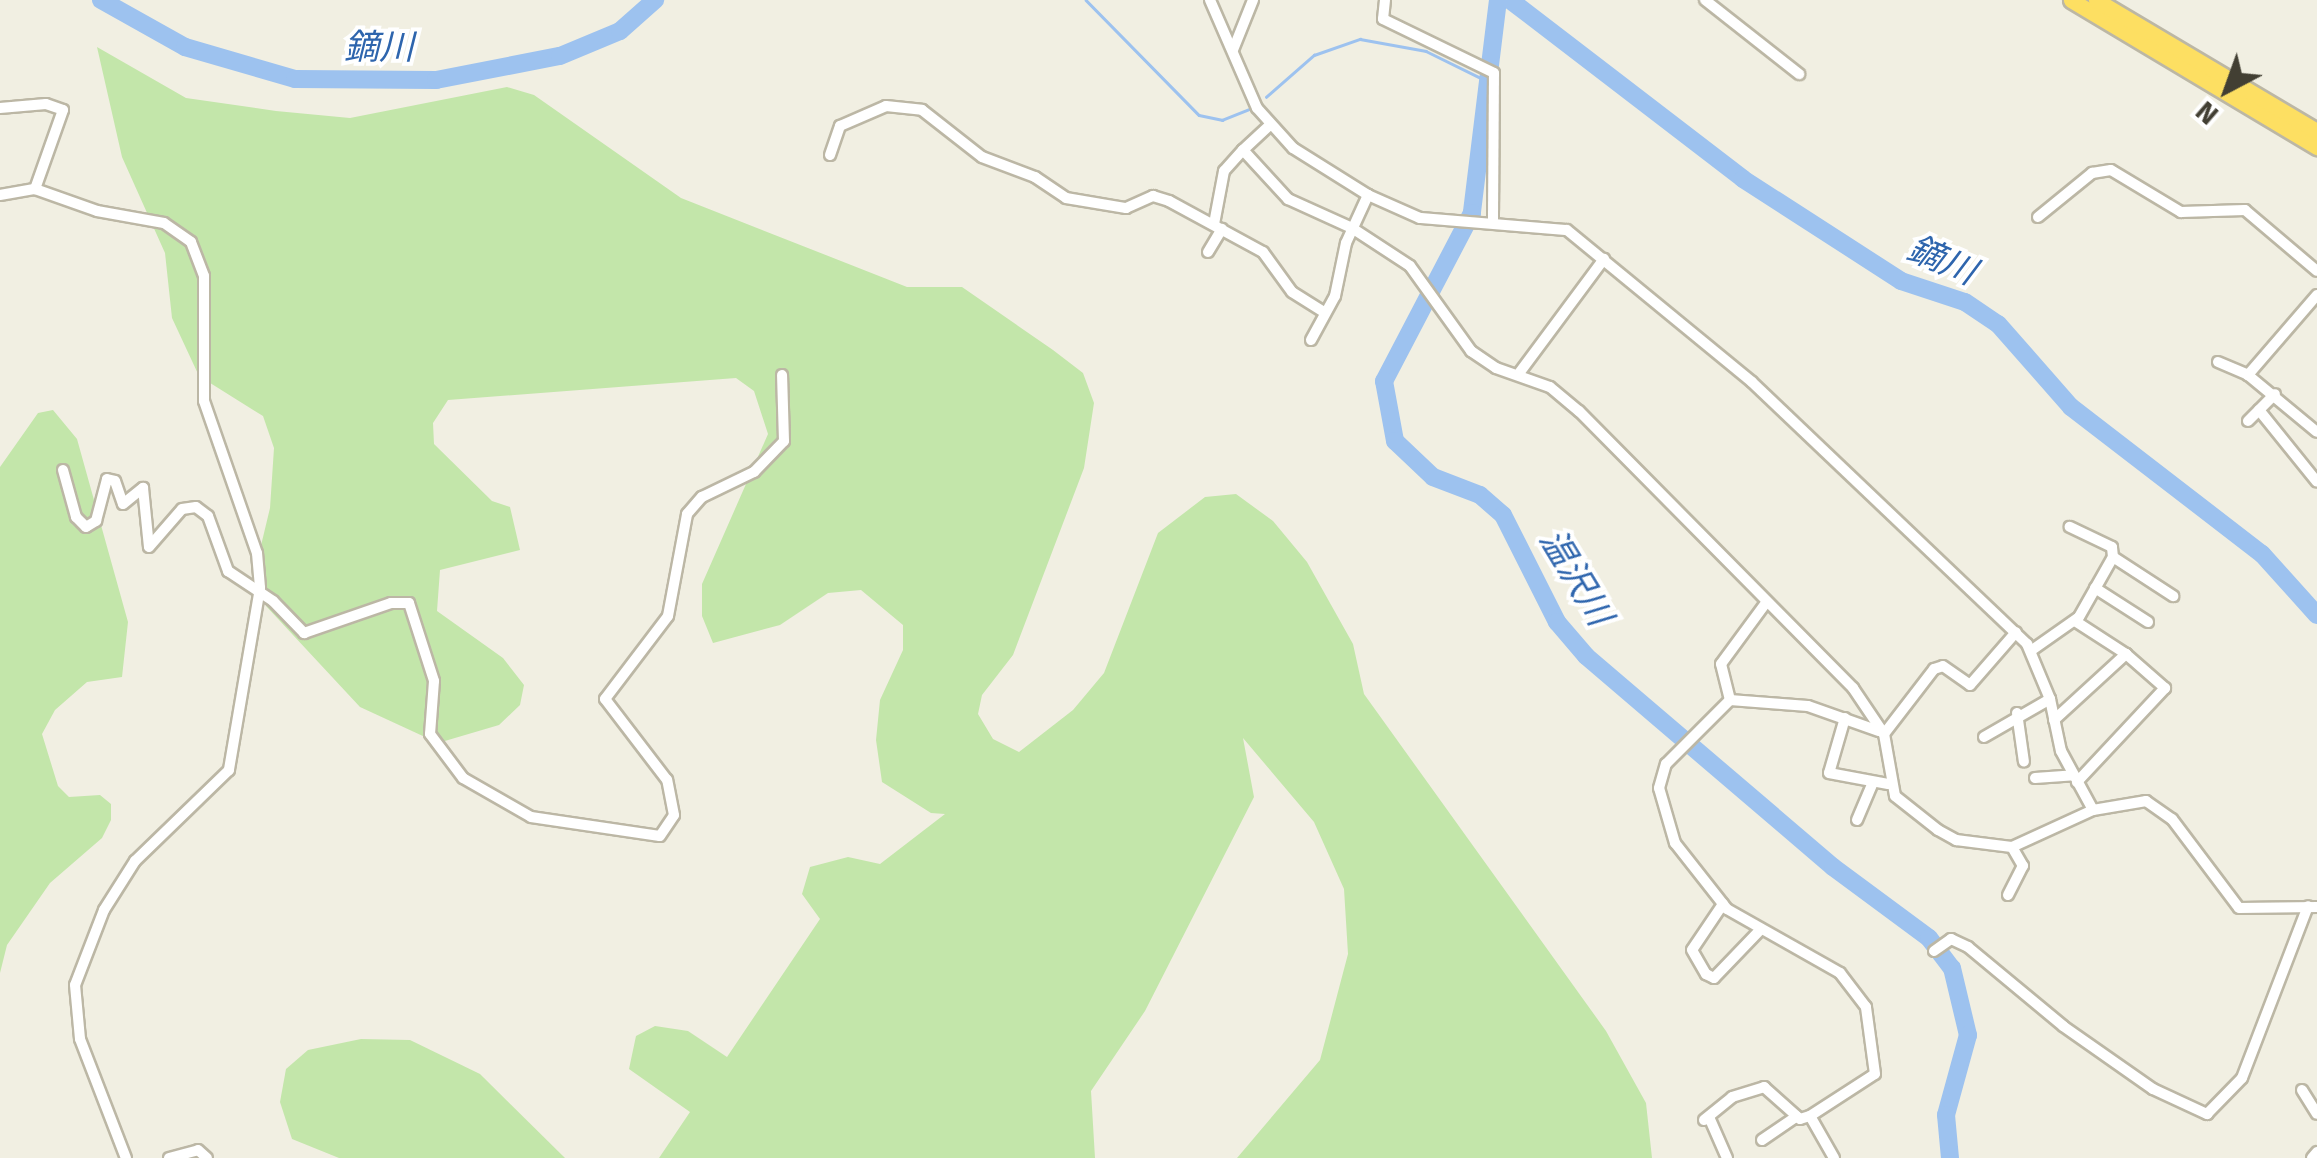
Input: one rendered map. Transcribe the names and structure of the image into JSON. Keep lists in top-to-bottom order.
{
  "water": ["鏑川", "温沢川"],
  "north": "bottom left"
}
